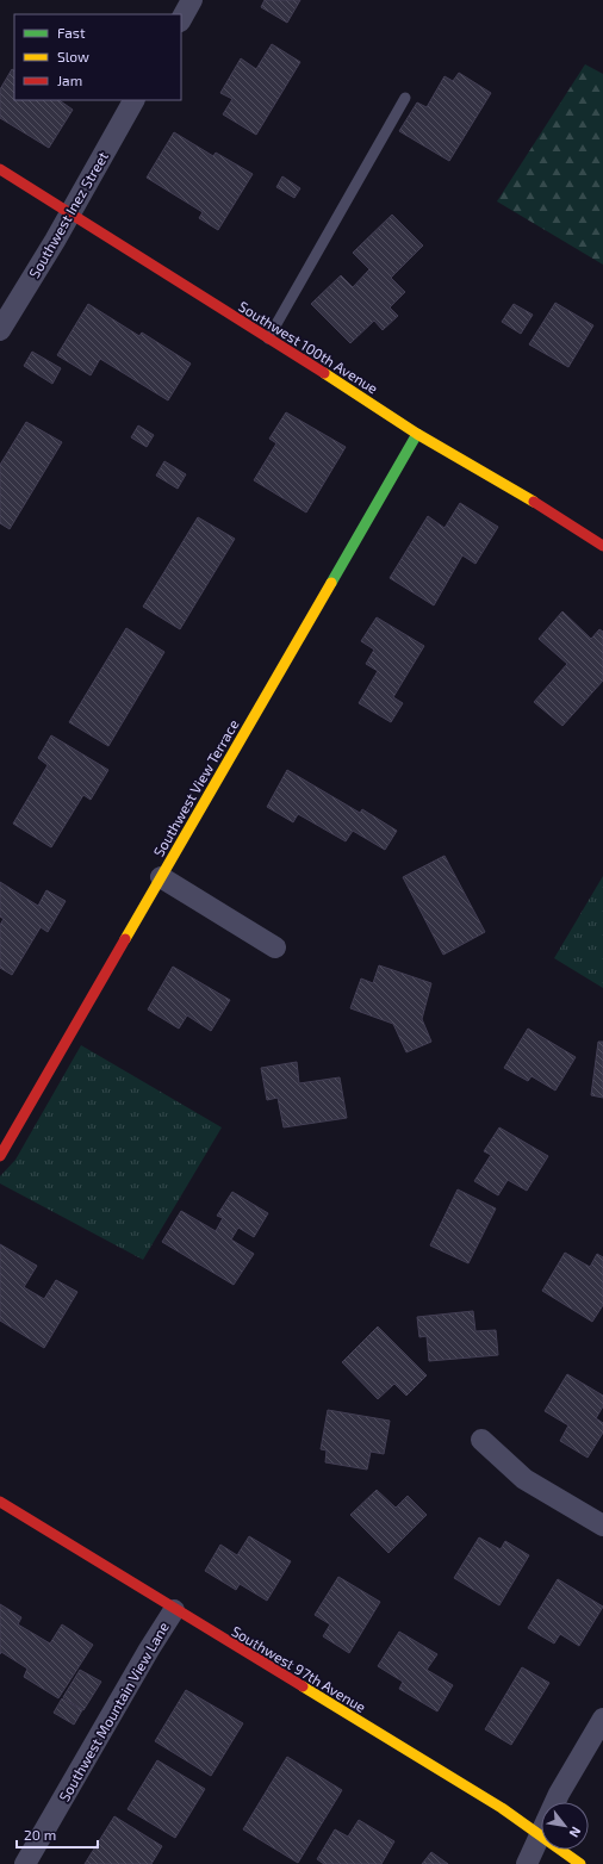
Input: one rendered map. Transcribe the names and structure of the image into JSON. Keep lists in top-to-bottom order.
{
  "streets": {
    "street": [
      "Southwest Inez Street",
      "Southwest 100th Avenue",
      "Southwest View Terrace",
      "Southwest 97th Avenue",
      "Southwest Mountain View Lane"
    ]
  },
  "crossings": [
    ["Southwest Inez Street", "Southwest 100th Avenue"],
    ["Southwest 100th Avenue", "Southwest View Terrace"],
    ["Southwest 97th Avenue", "Southwest Mountain View Lane"]
  ],
  "legend": ["Fast", "Slow", "Jam"],
  "scale_bar": "20 m",
  "north": "bottom right"
}
